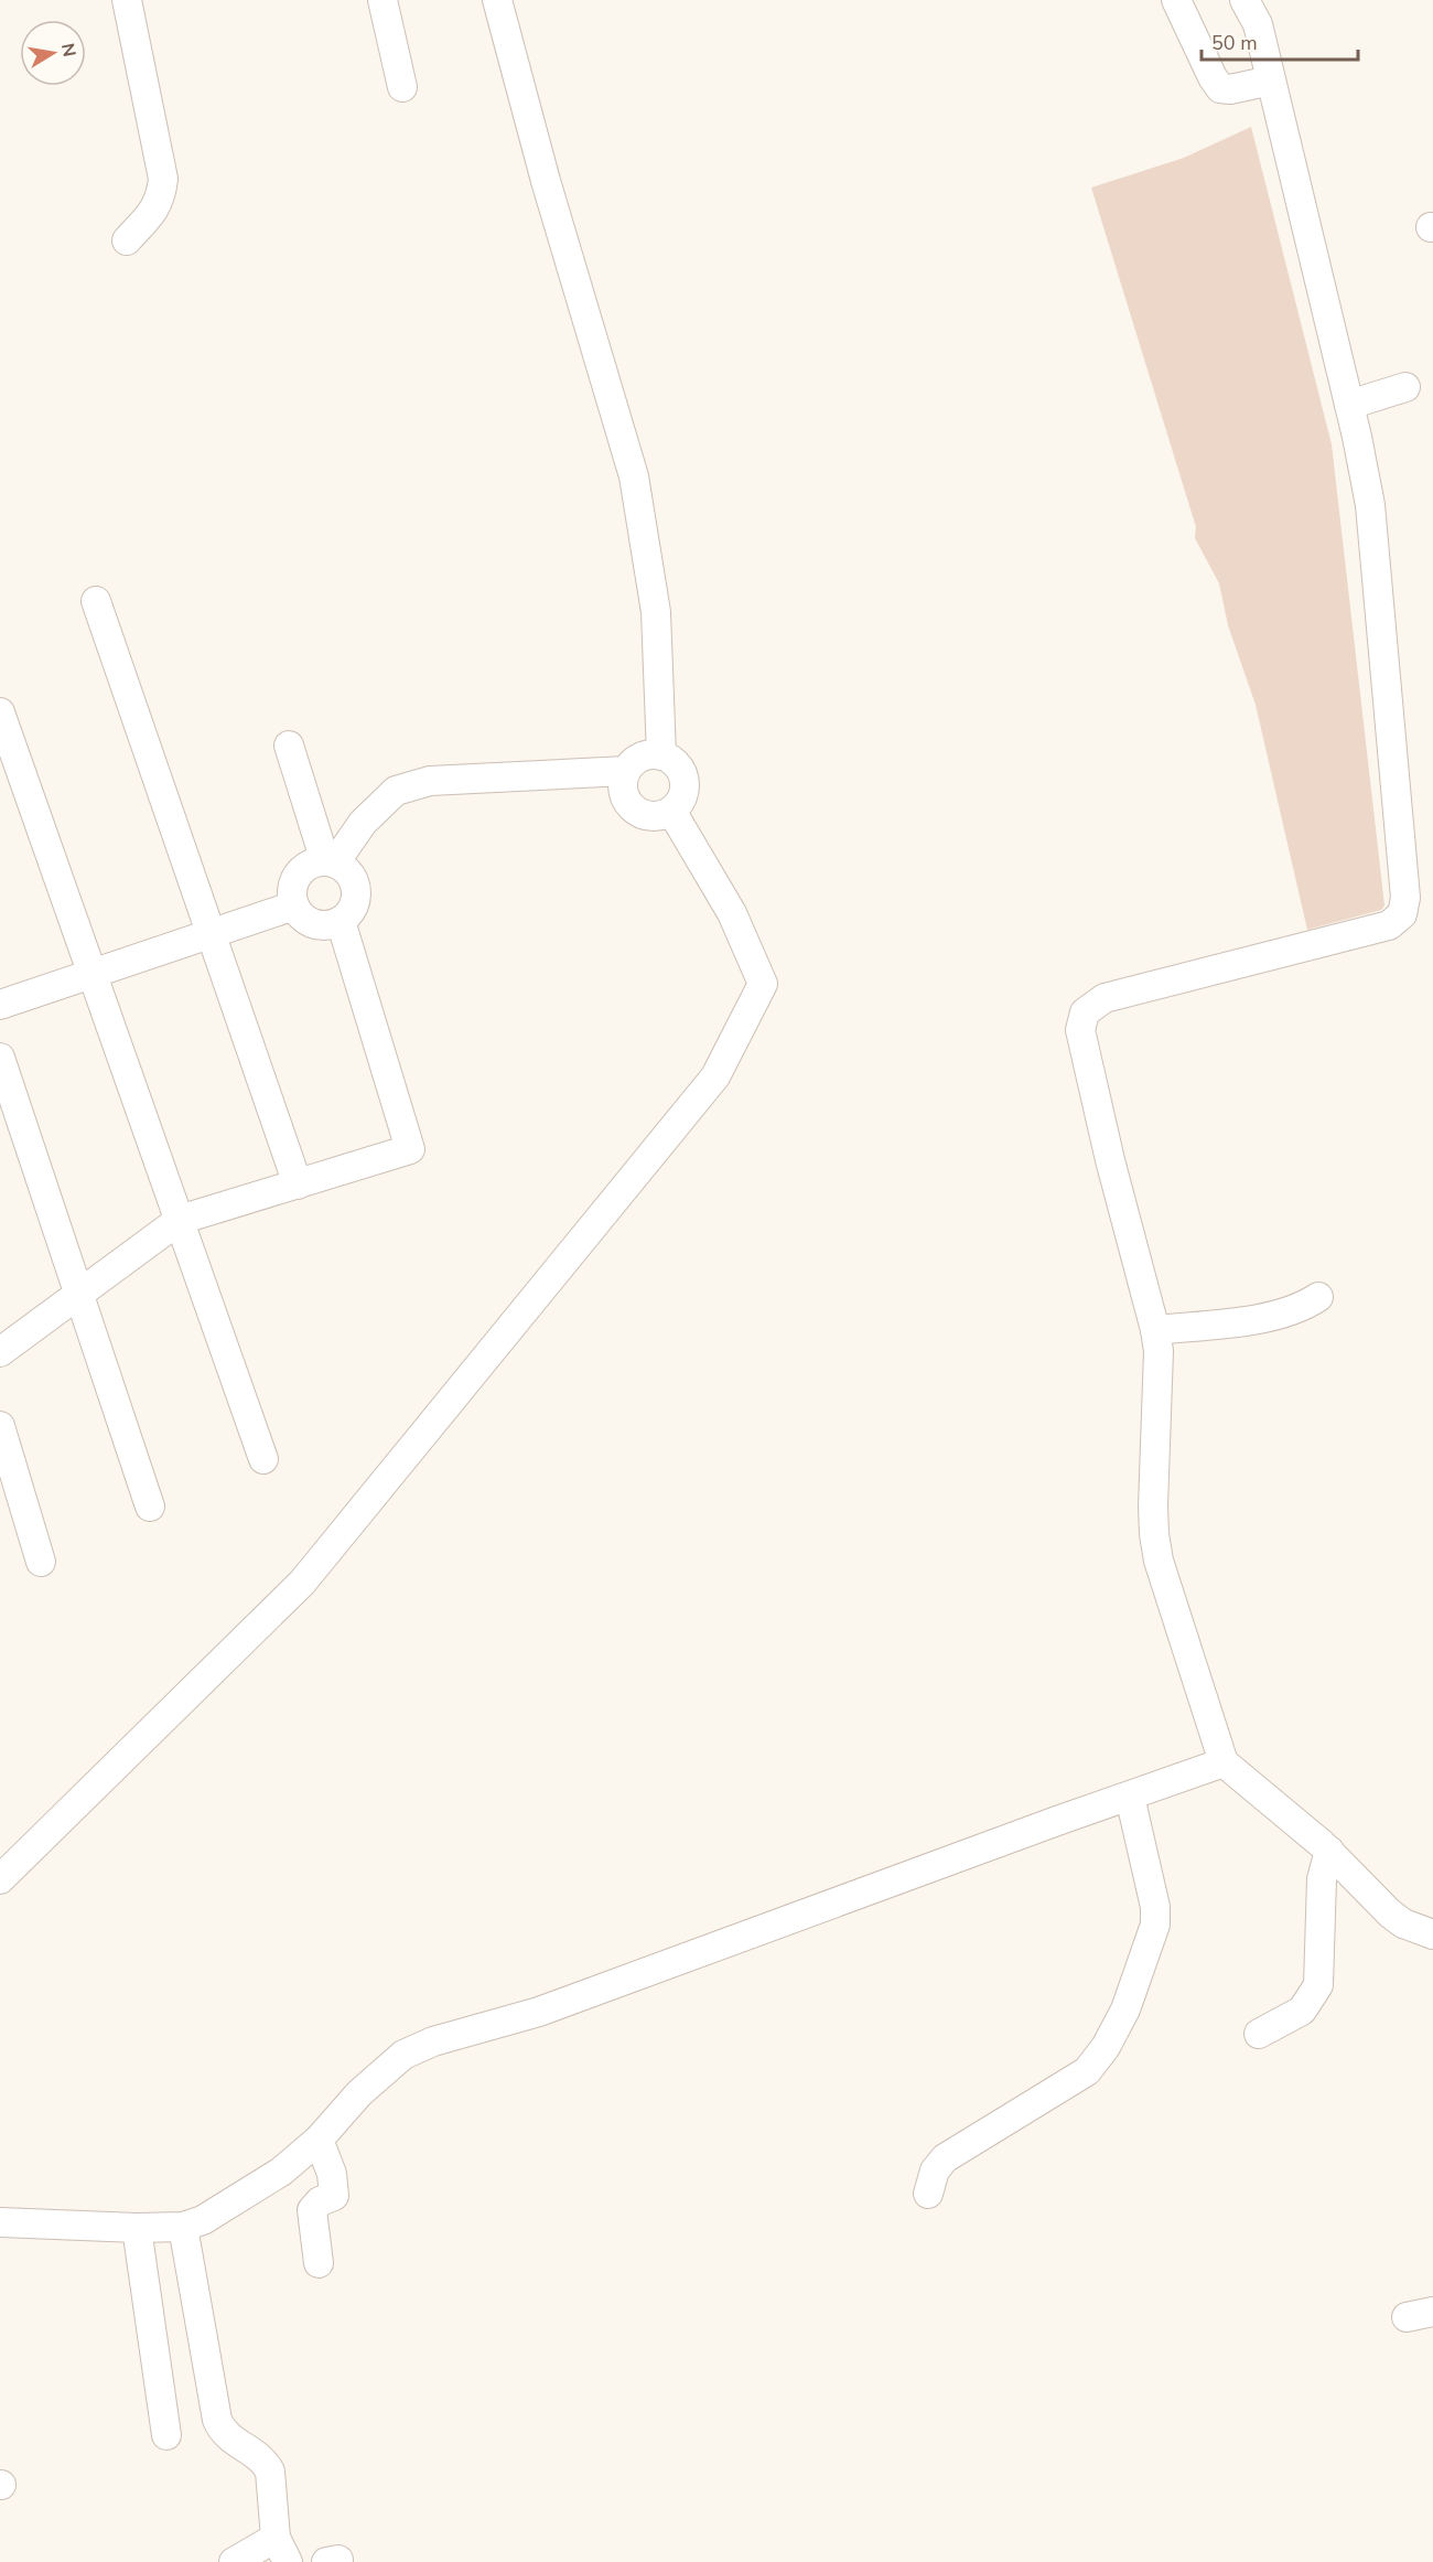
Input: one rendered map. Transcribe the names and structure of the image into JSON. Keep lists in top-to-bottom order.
{
  "scale_bar": "50 m",
  "north": "right"
}
